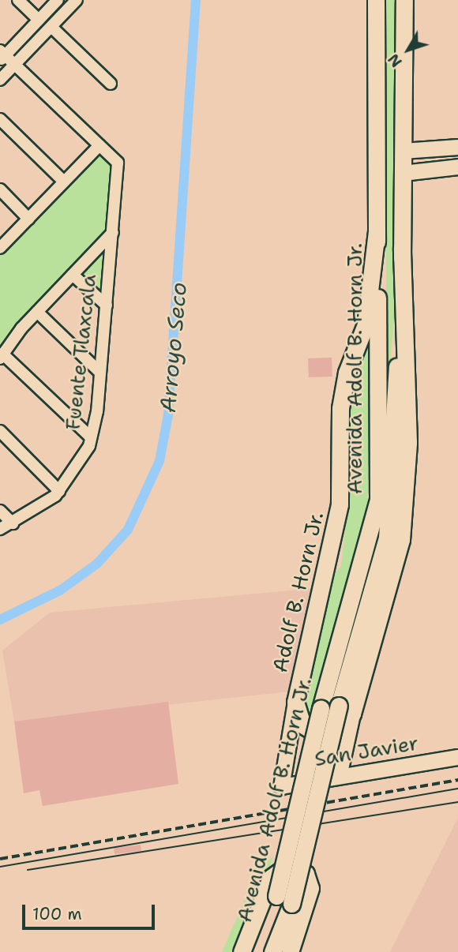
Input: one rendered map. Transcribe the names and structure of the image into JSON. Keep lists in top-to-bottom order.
{
  "streets": {
    "main road": ["Avenida Adolf B. Horn Jr.", "Adolf B. Horn Jr."],
    "street": ["Fuente Tlaxcala", "San Javier"]
  },
  "crossings": [
    ["Avenida Adolf B. Horn Jr.", "Adolf B. Horn Jr."],
    ["Adolf B. Horn Jr.", "San Javier"]
  ],
  "water": ["Arroyo Seco"],
  "scale_bar": "100 m",
  "north": "bottom left"
}
